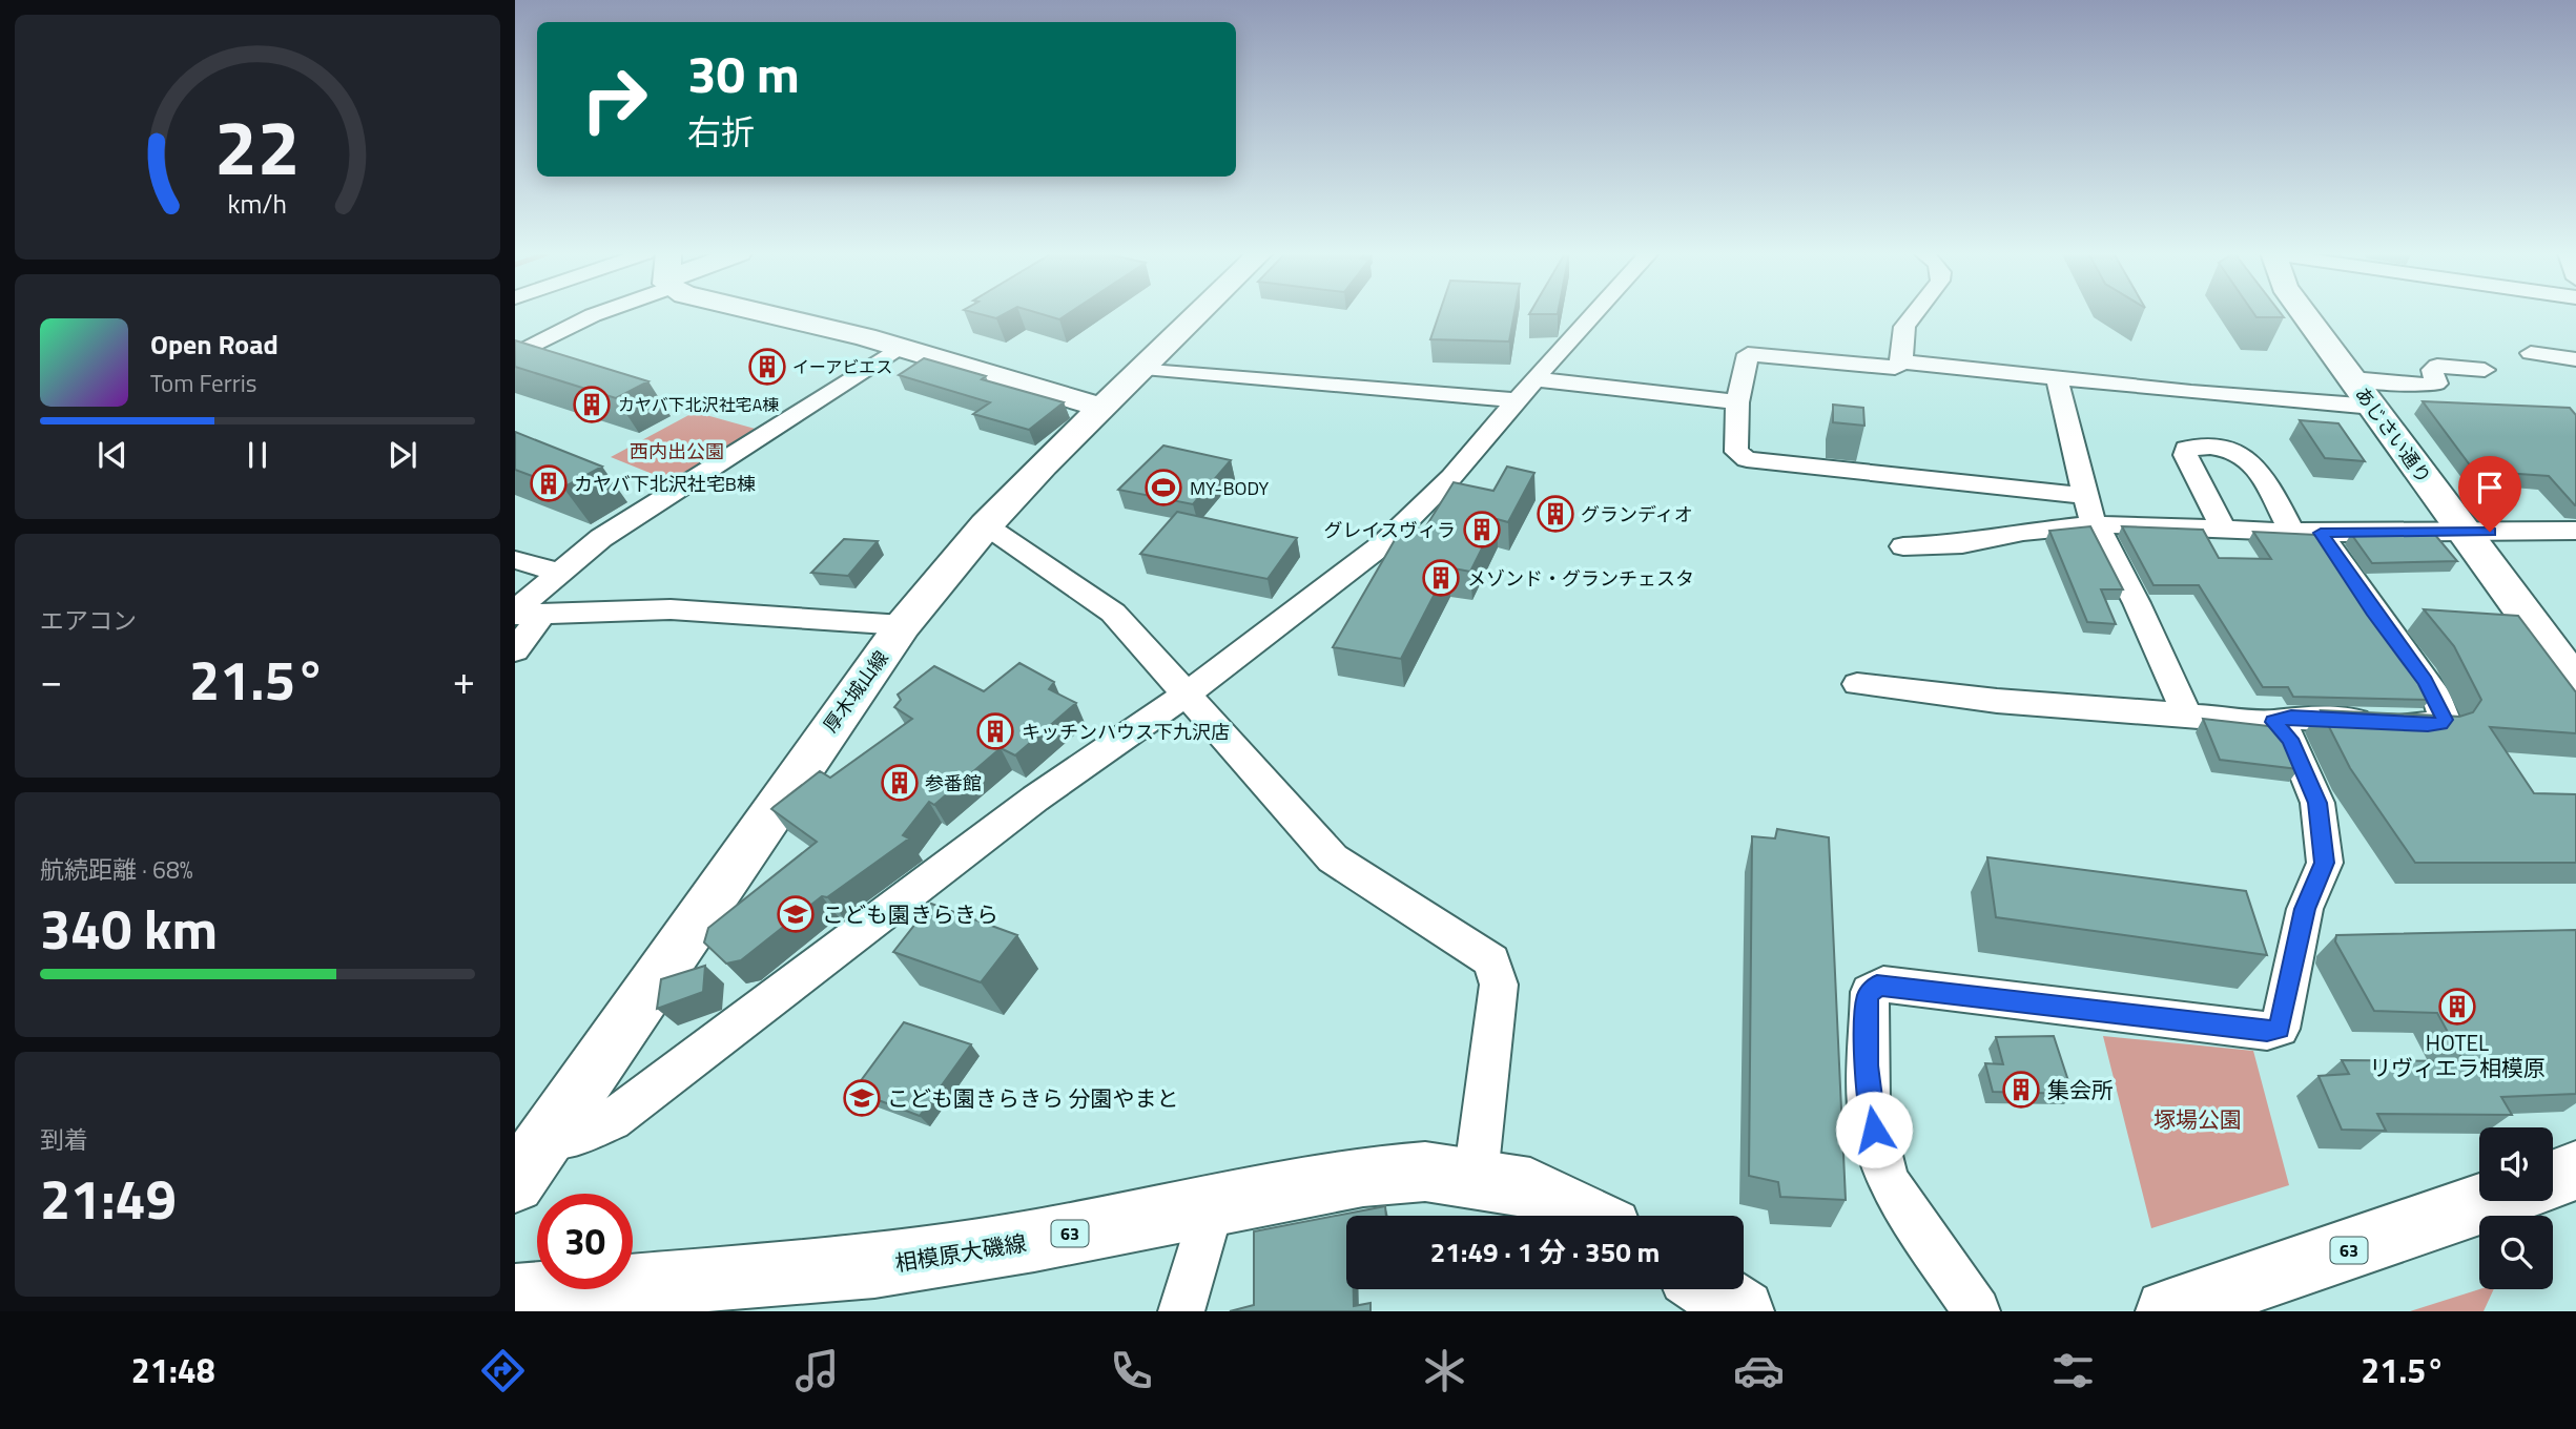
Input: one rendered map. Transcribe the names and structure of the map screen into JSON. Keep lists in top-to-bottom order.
{
  "streets": {
    "main road": [
      "あじさい通り",
      "厚木城山線",
      "63",
      "相模原大磯線"
    ]
  },
  "parks": ["西内出公園", "塚場公園"],
  "places": {
    "building": [
      "イーアビエス",
      "カヤバ下北沢社宅A棟",
      "カヤバ下北沢社宅B棟",
      "グランディオ",
      "グレイスヴィラ",
      "メゾンド・グランチェスタ",
      "キッチンハウス下九沢店",
      "参番館",
      "HOTEL リヴィエラ相模原",
      "集会所"
    ],
    "sports": ["MY-BODY"],
    "school or university": ["こども園きらきら", "こども園きらきら 分園やまと"]
  },
  "page": {
    "turn": ["30 m", "右折"],
    "song": ["Open Road", "Tom Ferris"],
    "tile": [
      "エアコン",
      ["航続距離 · 68%", "340 km"],
      ["到着", "21:49"]
    ],
    "heat": ["−", "21.5°", "+"],
    "limit": "30",
    "trip": "21:49 · 1 分 · 350 m",
    "tabs": ["21:48", "21.5°"],
    "gauge": ["22", "km/h"]
  }
}
